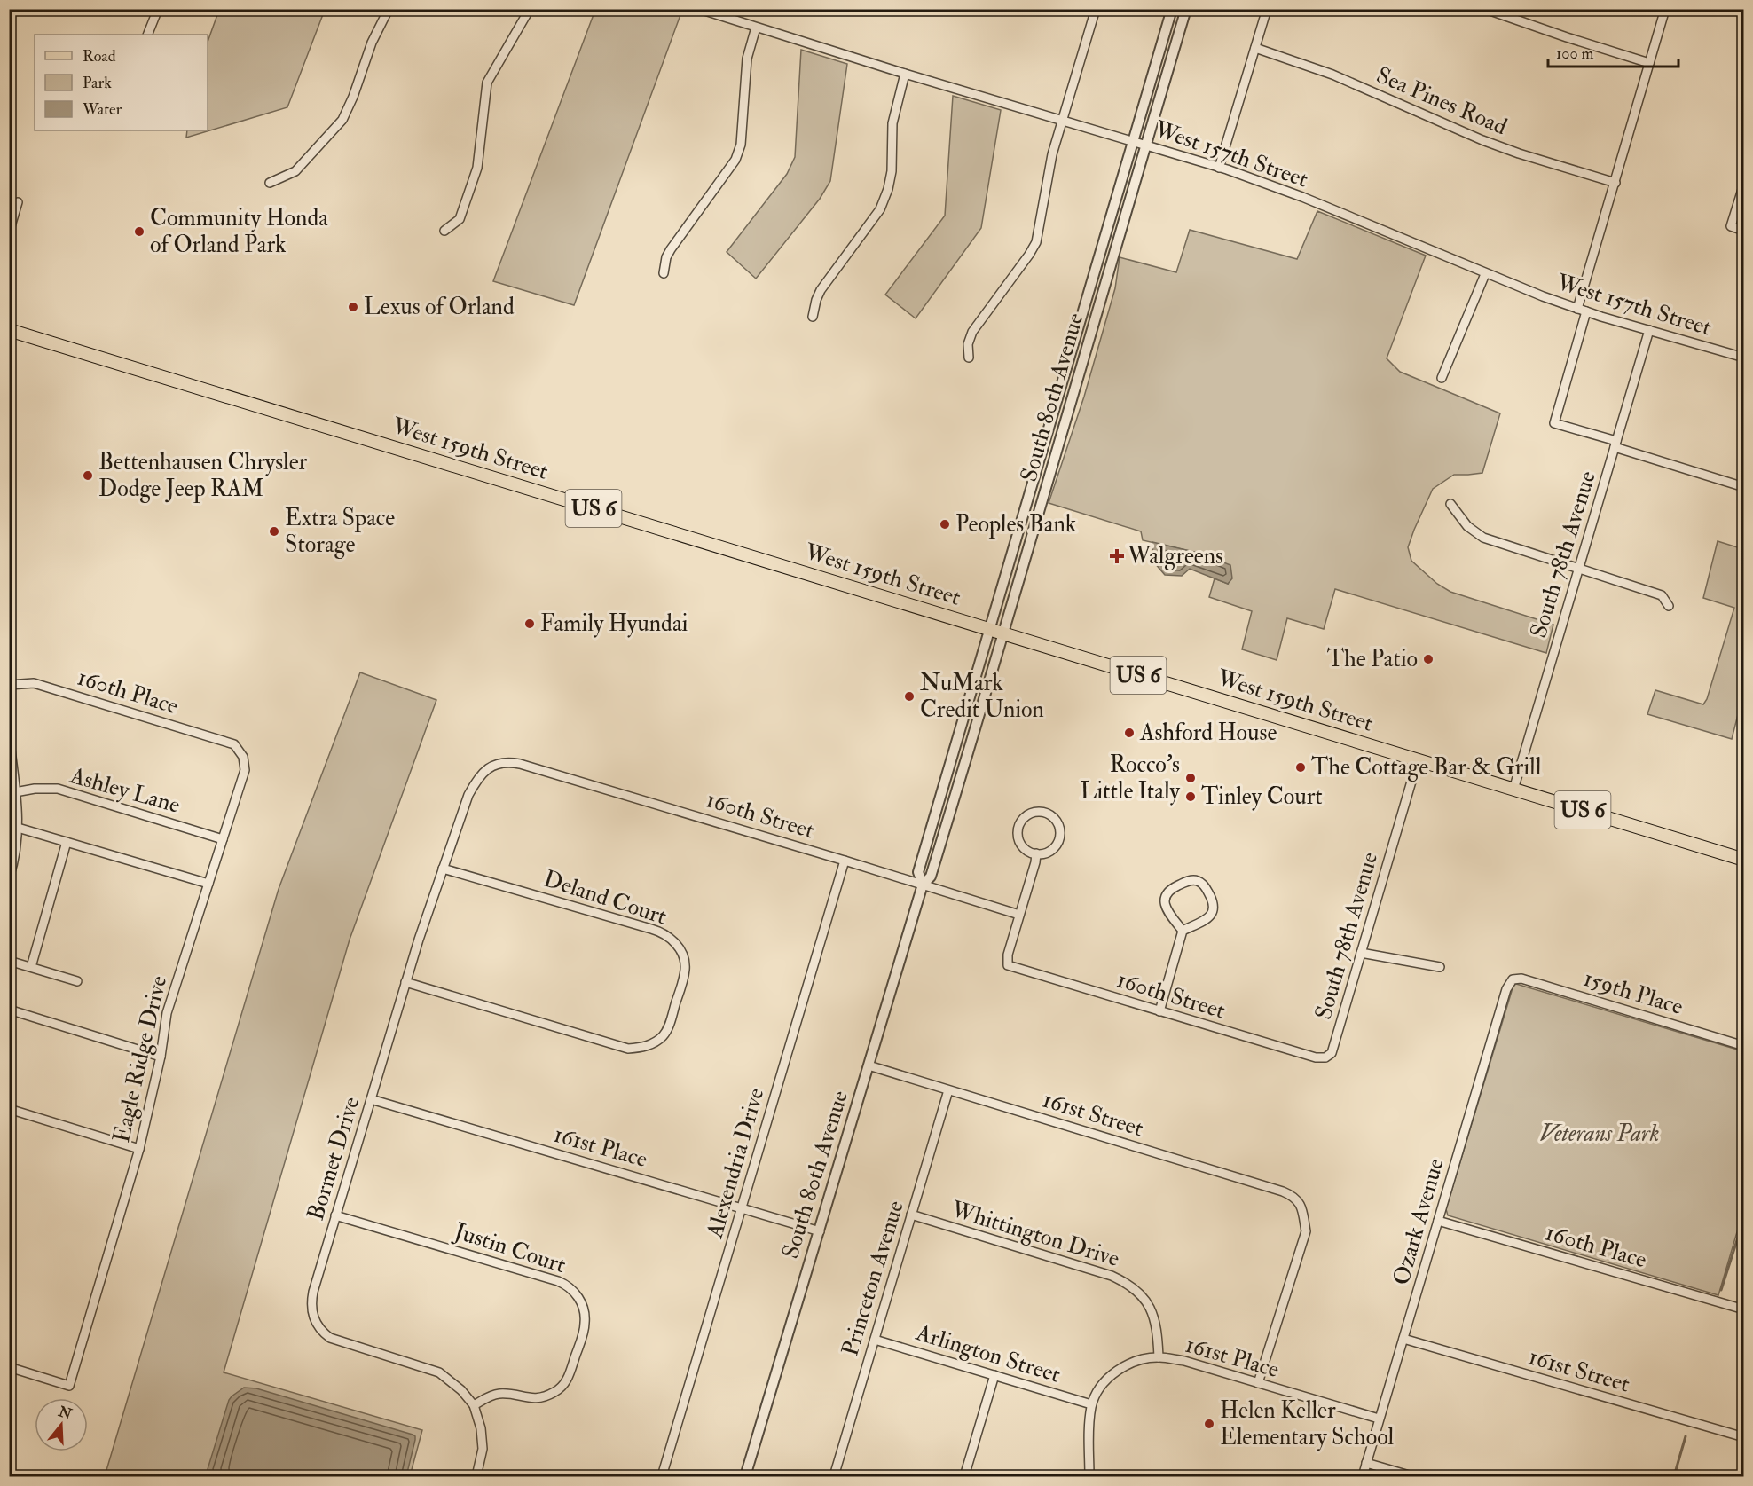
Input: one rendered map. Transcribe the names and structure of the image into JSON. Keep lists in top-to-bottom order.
{
  "streets": {
    "main road": ["West 159th Street", "US 6"],
    "street": [
      "Sea Pines Road",
      "West 157th Street",
      "South 80th Avenue",
      "South 78th Avenue",
      "160th Place",
      "Ashley Lane",
      "160th Street",
      "Deland Court",
      "159th Place",
      "Eagle Ridge Drive",
      "161st Street",
      "161st Place",
      "Bormet Drive",
      "Alexendria Drive",
      "Ozark Avenue",
      "Whittington Drive",
      "Justin Court",
      "Princeton Avenue",
      "Arlington Street"
    ]
  },
  "crossings": [
    ["West 157th Street", "South 80th Avenue"],
    ["West 157th Street", "South 78th Avenue"],
    ["South 80th Avenue", "West 159th Street"],
    ["South 80th Avenue", "160th Street"],
    ["South 80th Avenue", "161st Street"],
    ["South 80th Avenue", "161st Place"],
    ["West 159th Street", "South 78th Avenue"],
    ["South 78th Avenue", "160th Street"],
    ["160th Place", "Eagle Ridge Drive"],
    ["160th Place", "Ozark Avenue"],
    ["Ashley Lane", "Eagle Ridge Drive"],
    ["160th Street", "Bormet Drive"],
    ["160th Street", "Alexendria Drive"],
    ["Deland Court", "Bormet Drive"],
    ["159th Place", "Ozark Avenue"],
    ["161st Street", "161st Place"],
    ["161st Street", "Ozark Avenue"],
    ["161st Street", "Princeton Avenue"],
    ["161st Place", "Bormet Drive"],
    ["161st Place", "Alexendria Drive"],
    ["161st Place", "Ozark Avenue"],
    ["161st Place", "Whittington Drive"],
    ["161st Place", "Arlington Street"],
    ["Bormet Drive", "Justin Court"],
    ["Whittington Drive", "Princeton Avenue"],
    ["Princeton Avenue", "Arlington Street"]
  ],
  "parks": ["Veterans Park"],
  "places": {
    "other": [
      "Community Honda of Orland Park",
      "Lexus of Orland",
      "Bettenhausen Chrysler Dodge Jeep RAM",
      "Peoples Bank",
      "Extra Space Storage",
      "Family Hyundai",
      "The Patio",
      "NuMark Credit Union",
      "Ashford House",
      "The Cottage Bar & Grill",
      "Rocco's Little Italy",
      "Tinley Court",
      "Helen Keller Elementary School"
    ],
    "health": ["Walgreens"]
  },
  "legend": ["Road", "Park", "Water"],
  "scale_bar": "100 m",
  "north": "top"
}
